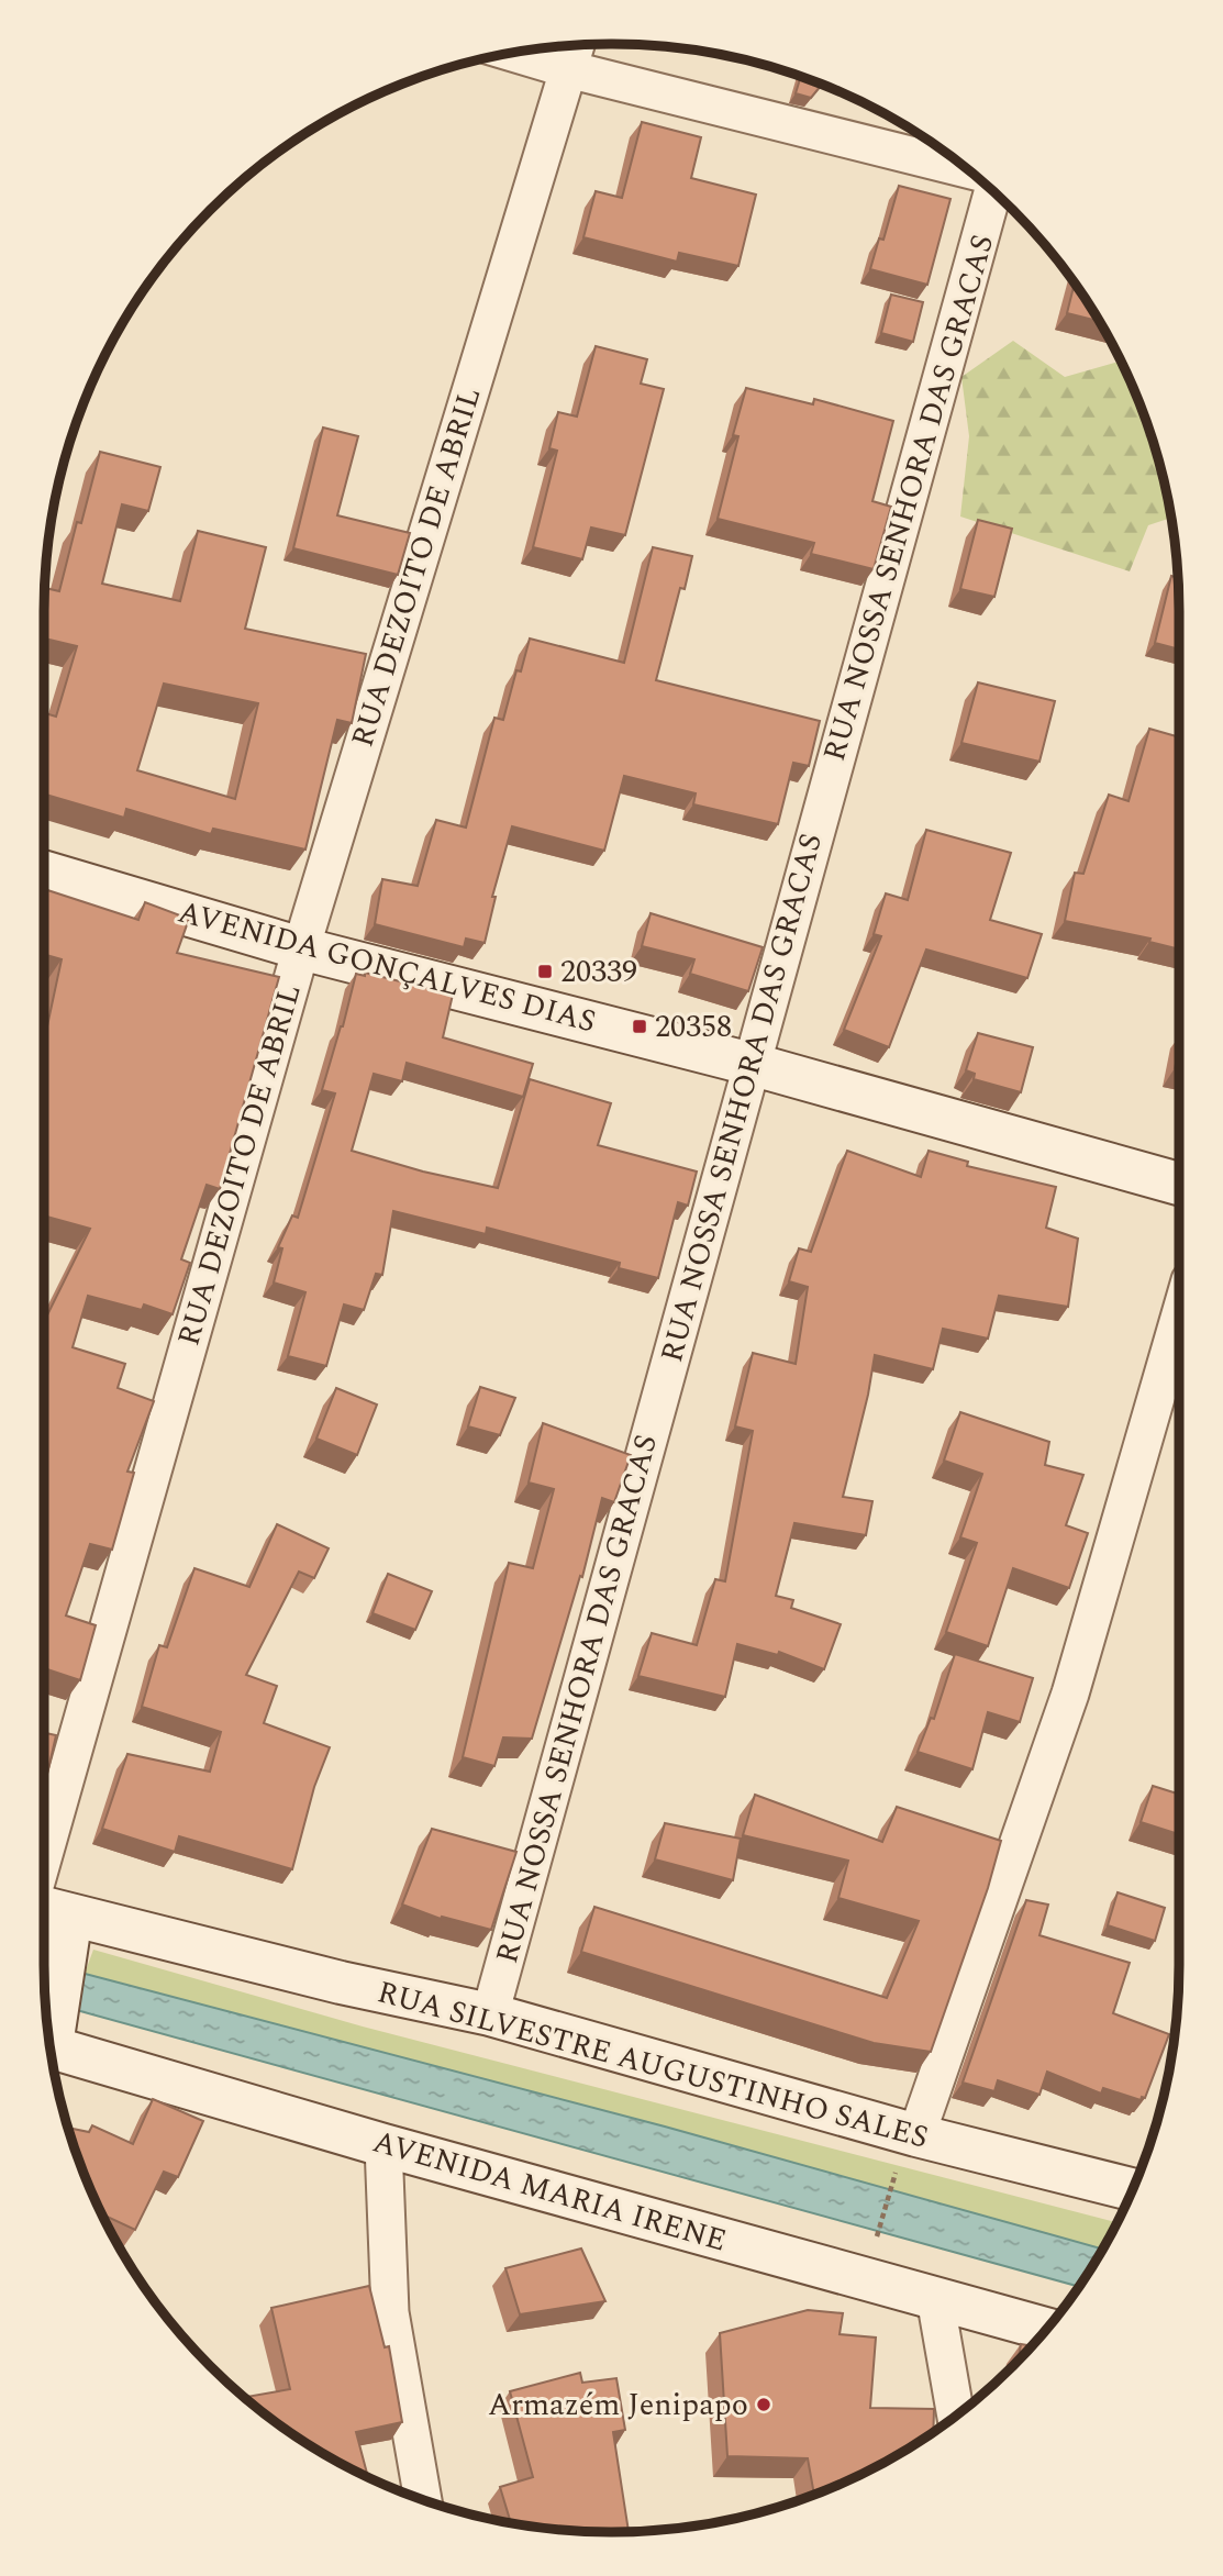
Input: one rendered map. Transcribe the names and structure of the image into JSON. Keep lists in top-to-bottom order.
{
  "streets": {
    "street": [
      "RUA NOSSA SENHORA DAS GRACAS",
      "RUA DEZOITO DE ABRIL",
      "AVENIDA GONÇALVES DIAS",
      "RUA SILVESTRE AUGUSTINHO SALES",
      "AVENIDA MARIA IRENE"
    ]
  },
  "crossings": [
    ["RUA NOSSA SENHORA DAS GRACAS", "AVENIDA GONÇALVES DIAS"],
    ["RUA NOSSA SENHORA DAS GRACAS", "RUA SILVESTRE AUGUSTINHO SALES"],
    ["RUA DEZOITO DE ABRIL", "AVENIDA GONÇALVES DIAS"]
  ],
  "places": {
    "transit": ["20339", "20358"],
    "other": ["Armazém Jenipapo"]
  }
}
